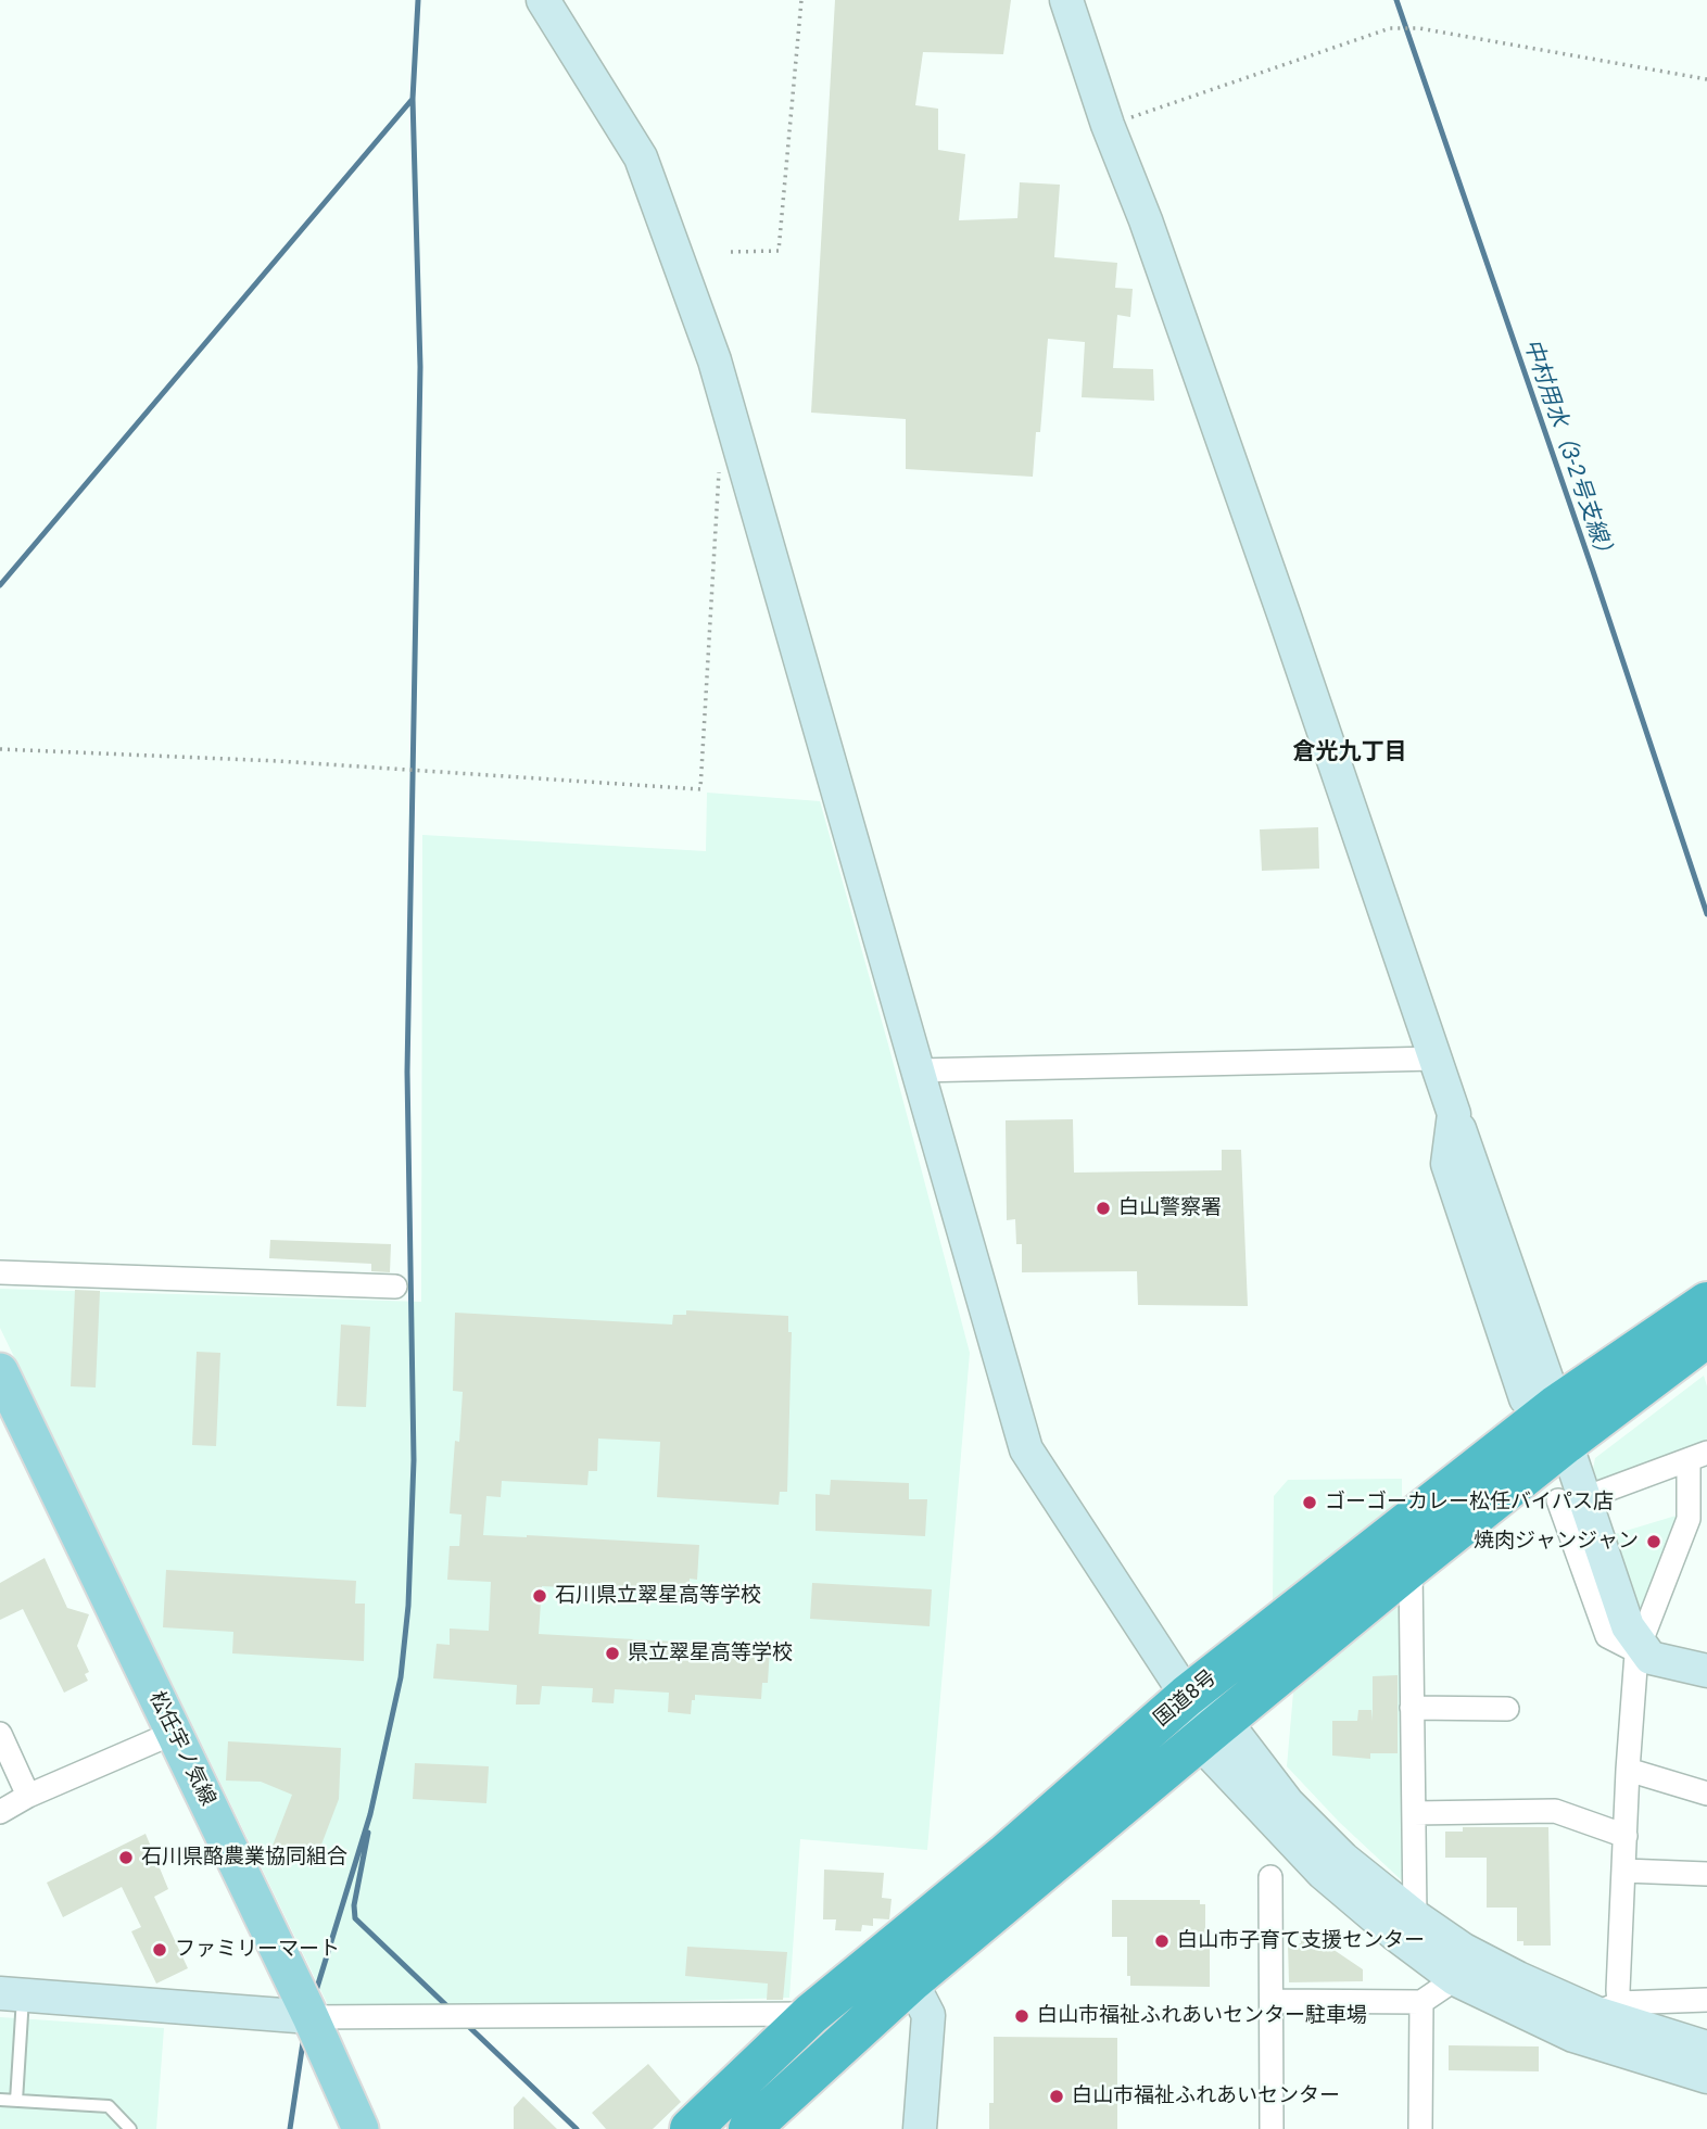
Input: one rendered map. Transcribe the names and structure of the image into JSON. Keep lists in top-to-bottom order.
{
  "streets": {
    "highway": ["国道8号"],
    "main road": ["松任宇ノ気線"]
  },
  "districts": ["倉光九丁目"],
  "water": ["中村用水（3-2号支線）"],
  "places": [
    "白山警察署",
    "ゴーゴーカレー松任バイパス店",
    "焼肉ジャンジャン",
    "石川県立翠星高等学校",
    "県立翠星高等学校",
    "石川県酪農業協同組合",
    "白山市子育て支援センター",
    "ファミリーマート",
    "白山市福祉ふれあいセンター駐車場",
    "白山市福祉ふれあいセンター"
  ]
}
